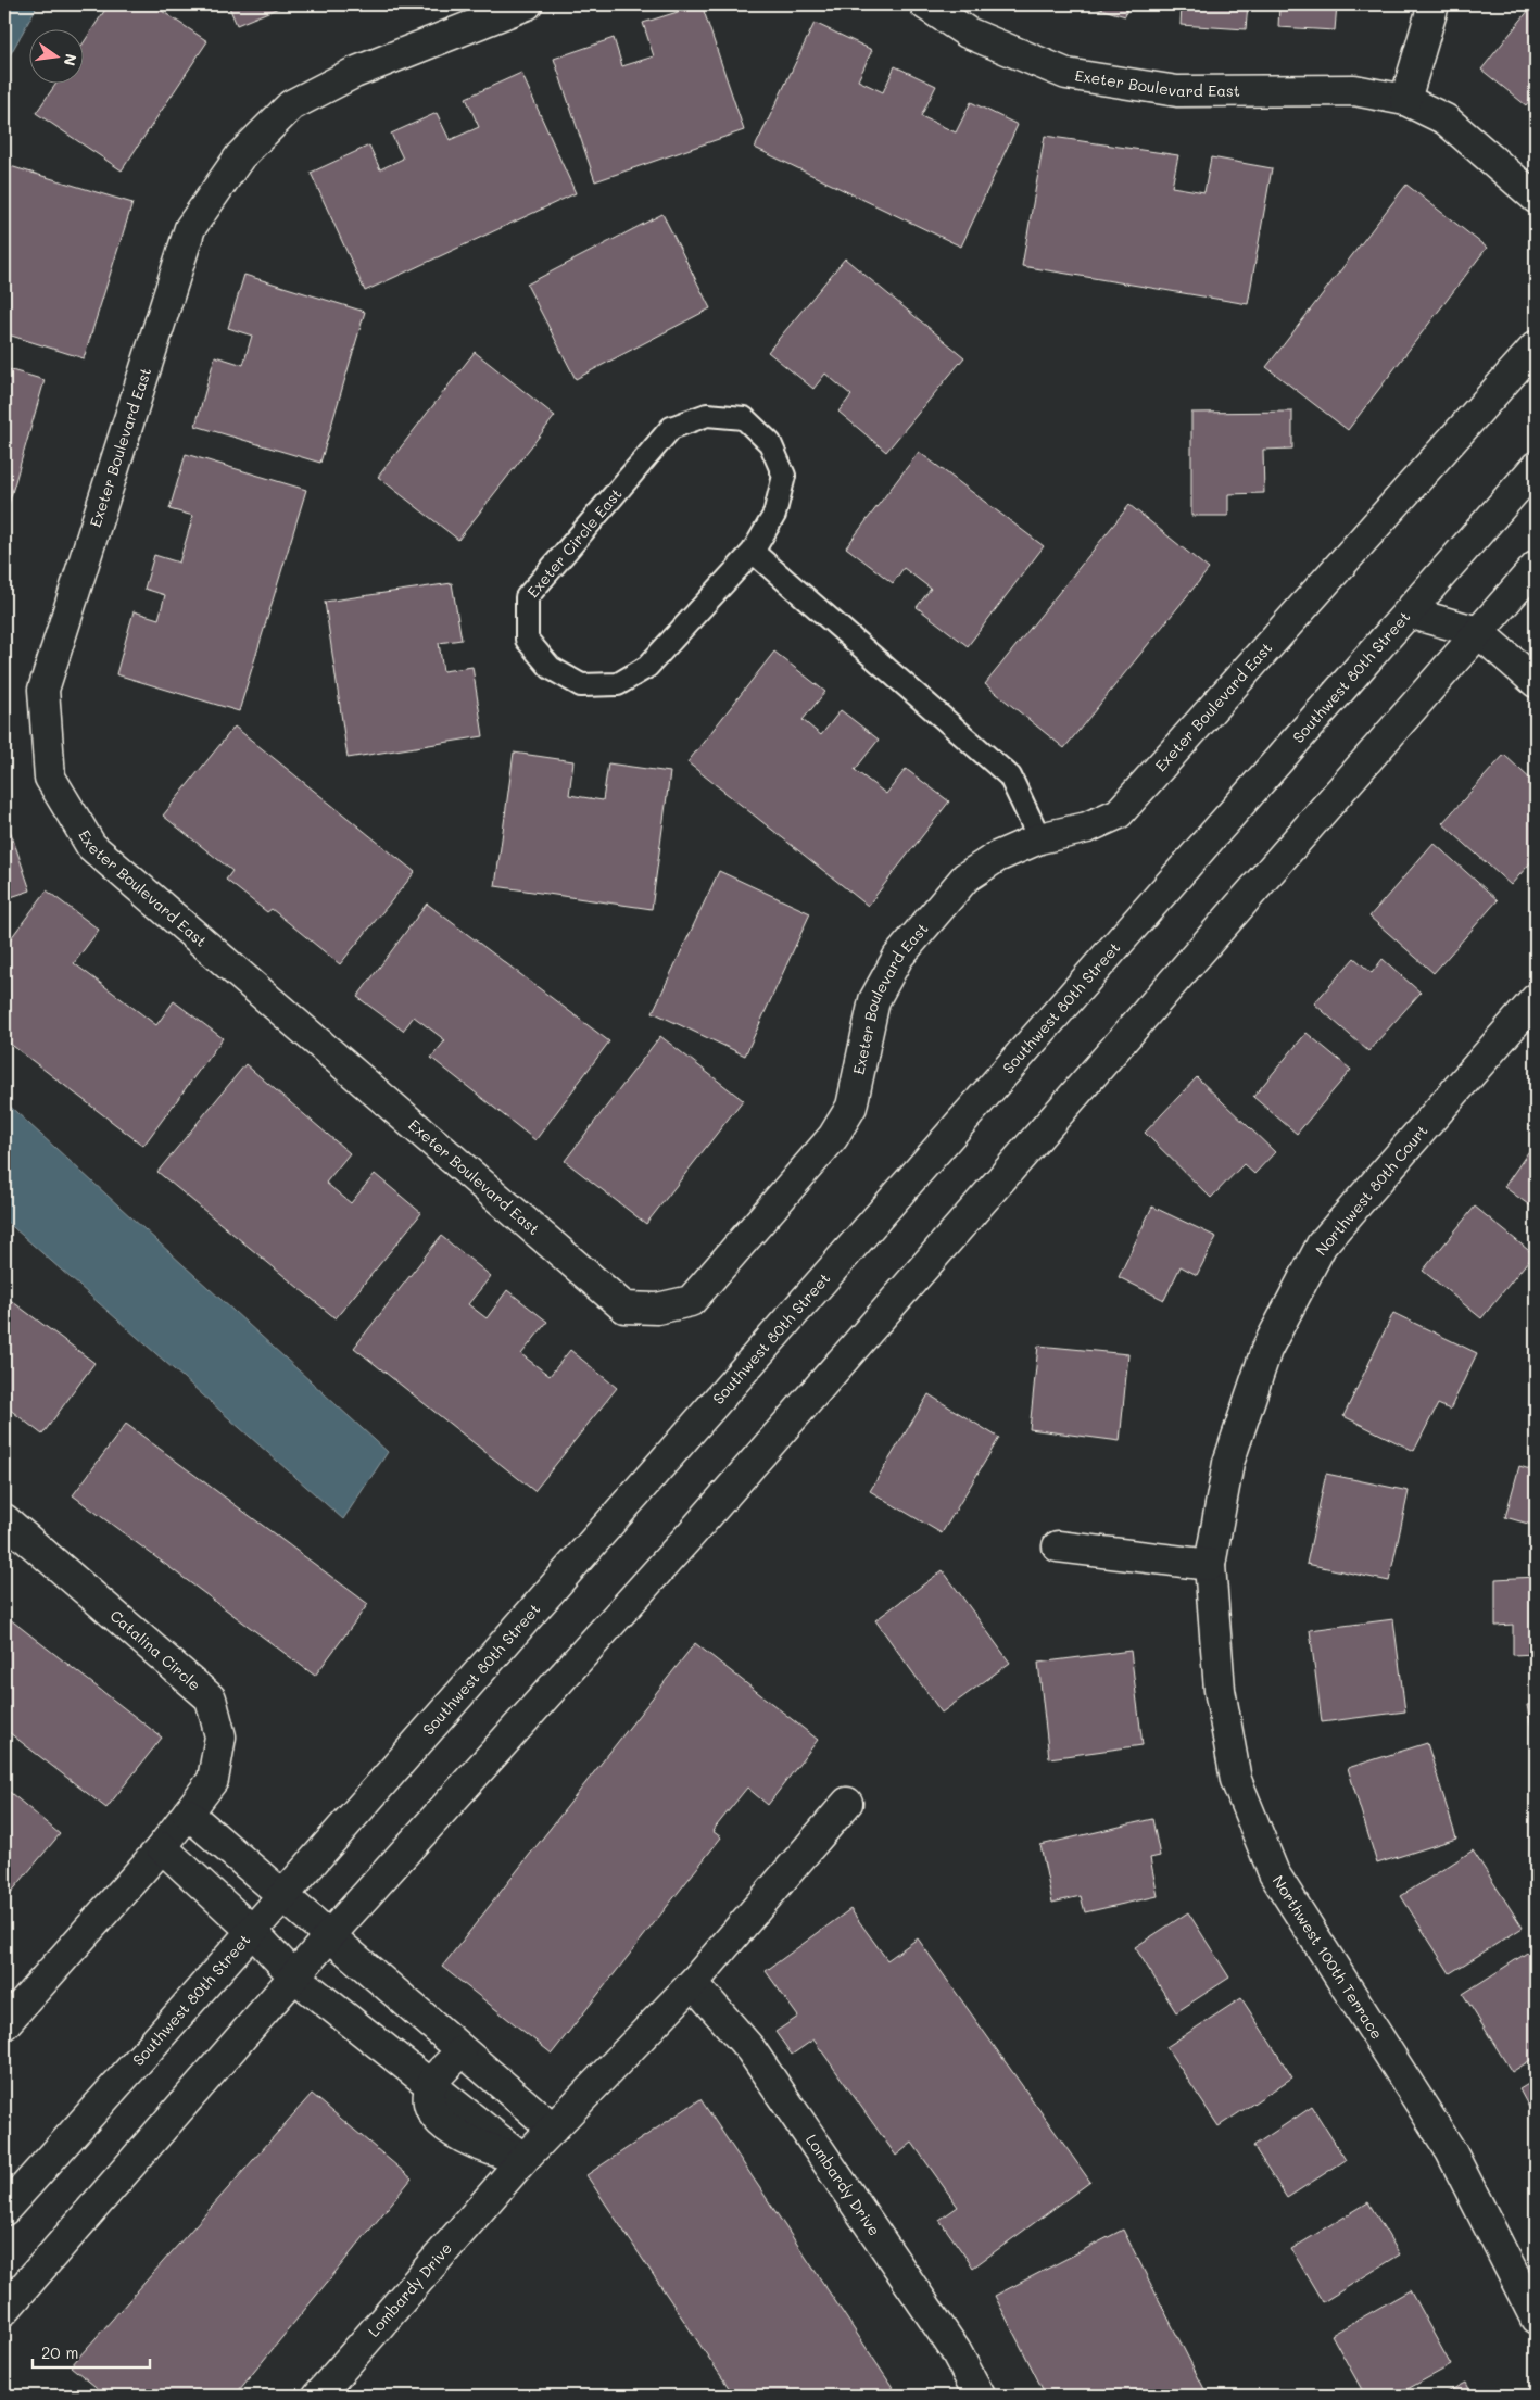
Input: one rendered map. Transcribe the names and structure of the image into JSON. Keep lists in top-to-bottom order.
{
  "streets": {
    "street": [
      "Exeter Boulevard East",
      "Southwest 80th Street",
      "Northwest 80th Court",
      "Catalina Circle",
      "Northwest 100th Terrace",
      "Lombardy Drive"
    ],
    "lane": ["Exeter Circle East"]
  },
  "crossings": [
    ["Northwest 80th Court", "Northwest 100th Terrace"]
  ],
  "scale_bar": "20 m",
  "north": "right"
}
